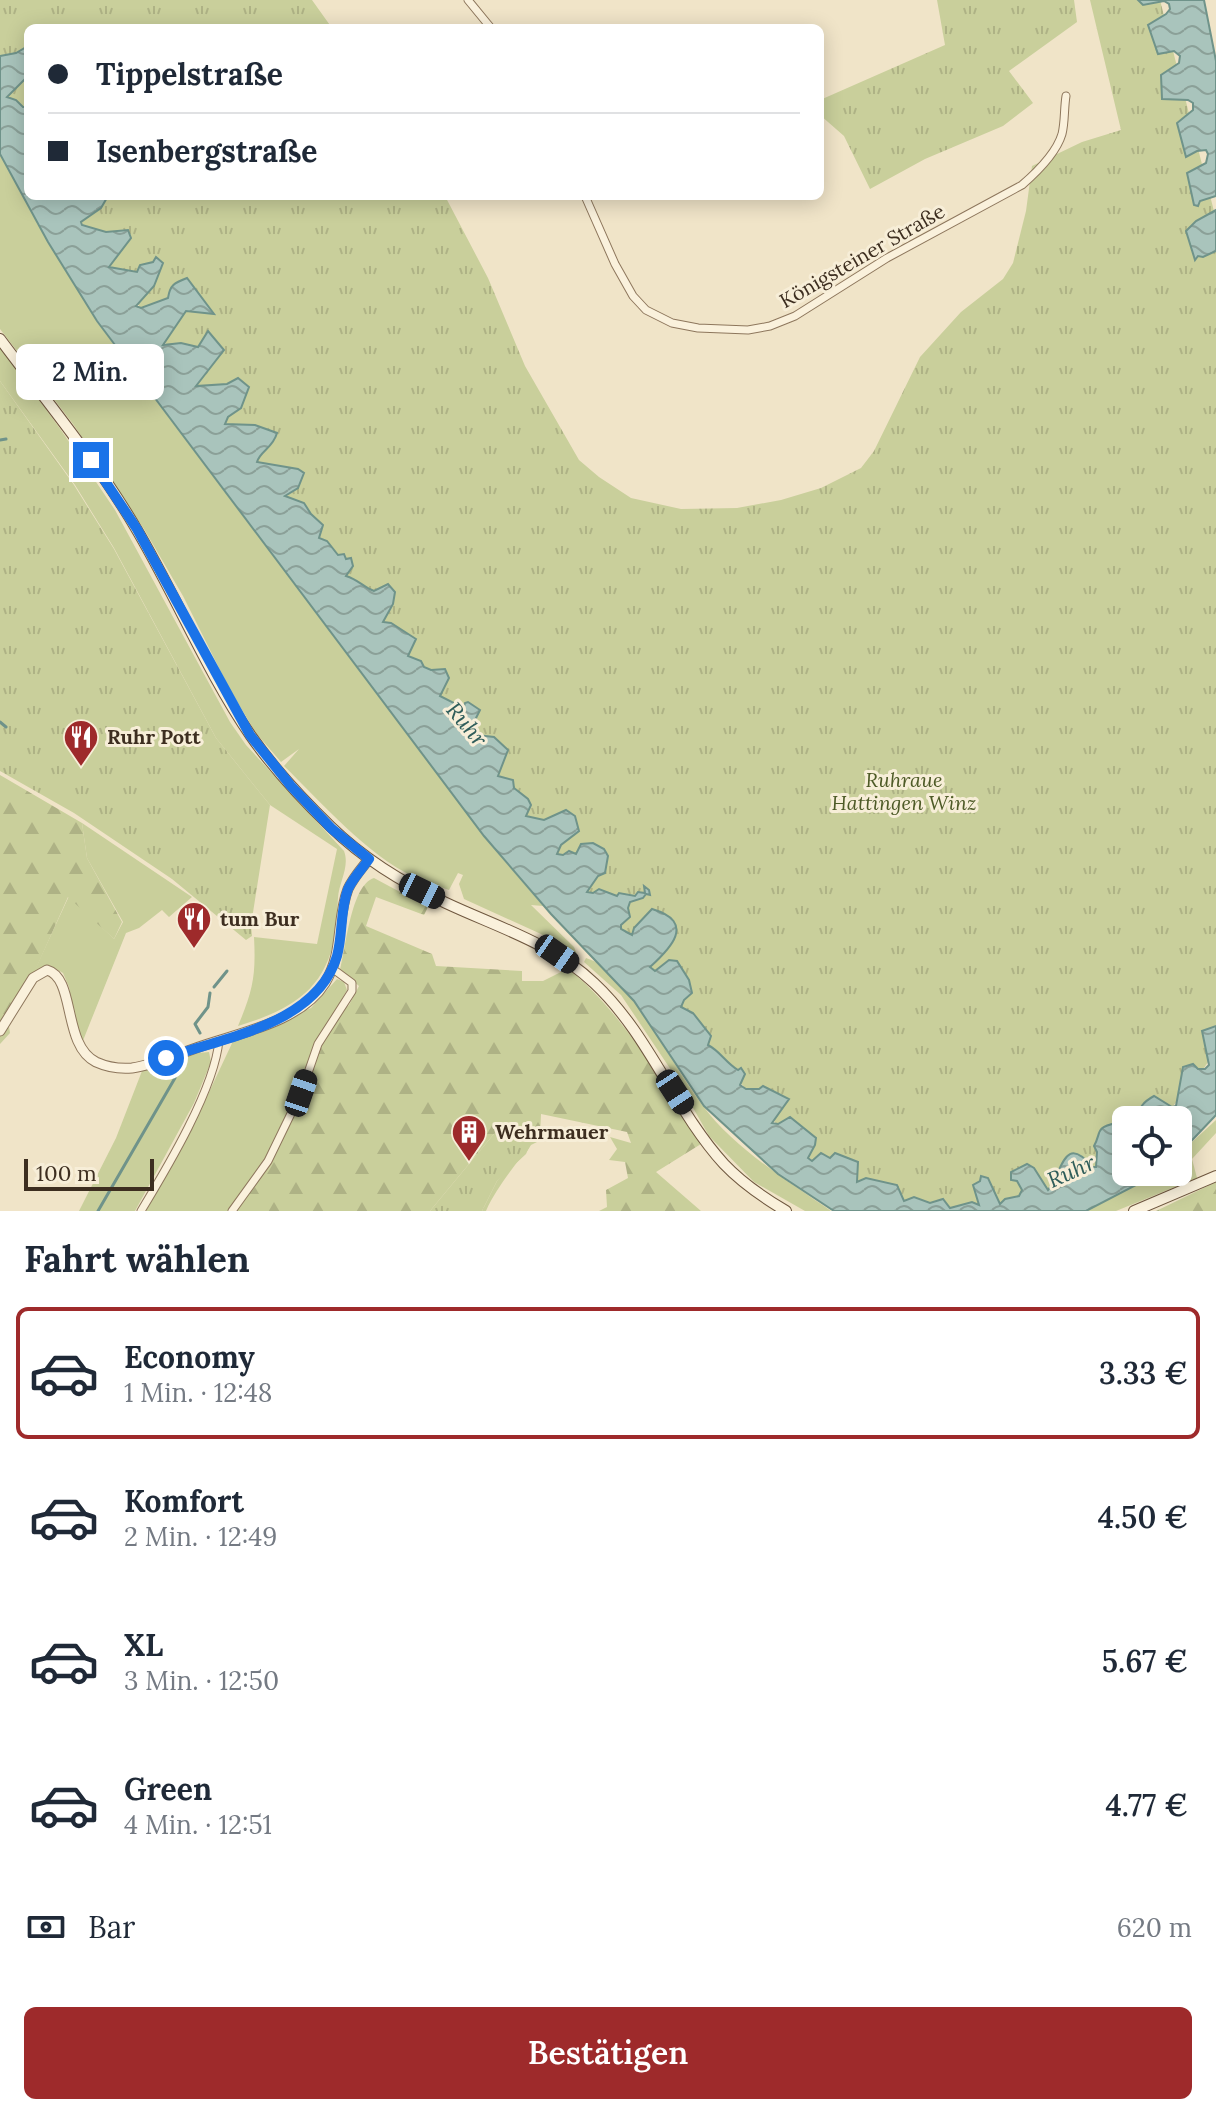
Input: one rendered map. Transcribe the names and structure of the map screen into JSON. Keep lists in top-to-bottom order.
{
  "streets": {
    "street": ["Königsteiner Straße"]
  },
  "water": ["Ruhr"],
  "parks": ["Ruhraue Hattingen Winz"],
  "places": {
    "restaurant": ["Ruhr Pott", "tum Bur"],
    "building": ["Wehrmauer"]
  },
  "scale_bar": "100 m",
  "page": {
    "banner": ["Tippelstraße", "Isenbergstraße"],
    "bubble": "2 Min.",
    "scale": "100 m",
    "heading": "Fahrt wählen",
    "list": [
      {
        "name": "Economy",
        "note": "1 Min. · 12:48",
        "value": "3.33 €"
      },
      {
        "name": "Komfort",
        "note": "2 Min. · 12:49",
        "value": "4.50 €"
      },
      {
        "name": "XL",
        "note": "3 Min. · 12:50",
        "value": "5.67 €"
      },
      {
        "name": "Green",
        "note": "4 Min. · 12:51",
        "value": "4.77 €"
      }
    ],
    "pay": ["Bar", "620 m"],
    "buttons": "Bestätigen"
  }
}
